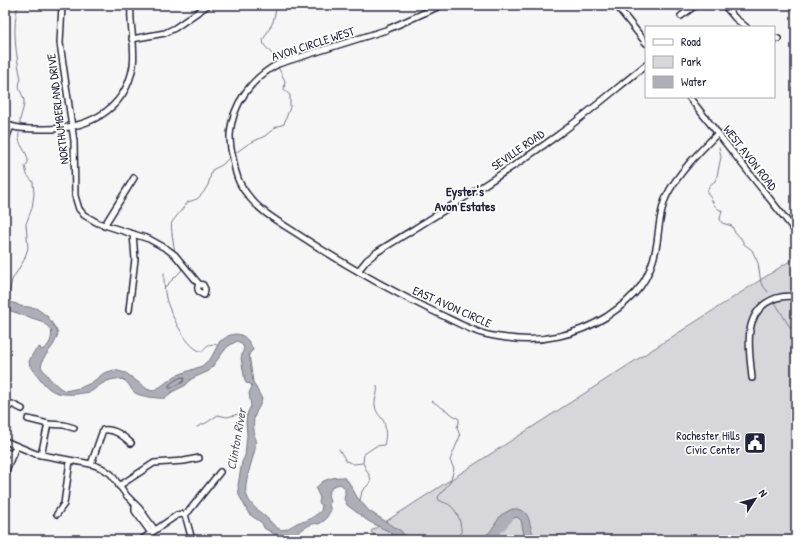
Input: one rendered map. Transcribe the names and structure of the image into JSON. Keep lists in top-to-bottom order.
{
  "streets": {
    "street": [
      "AVON CIRCLE WEST",
      "NORTHUMBERLAND DRIVE",
      "SEVILLE ROAD",
      "WEST AVON ROAD",
      "EAST AVON CIRCLE"
    ]
  },
  "crossings": [
    ["AVON CIRCLE WEST", "SEVILLE ROAD"],
    ["AVON CIRCLE WEST", "EAST AVON CIRCLE"],
    ["SEVILLE ROAD", "EAST AVON CIRCLE"],
    ["WEST AVON ROAD", "EAST AVON CIRCLE"]
  ],
  "districts": ["Eyster's Avon Estates"],
  "water": ["Clinton River"],
  "places": {
    "public building": ["Rochester Hills Civic Center"]
  },
  "legend": ["Road", "Park", "Water"],
  "north": "top right"
}
